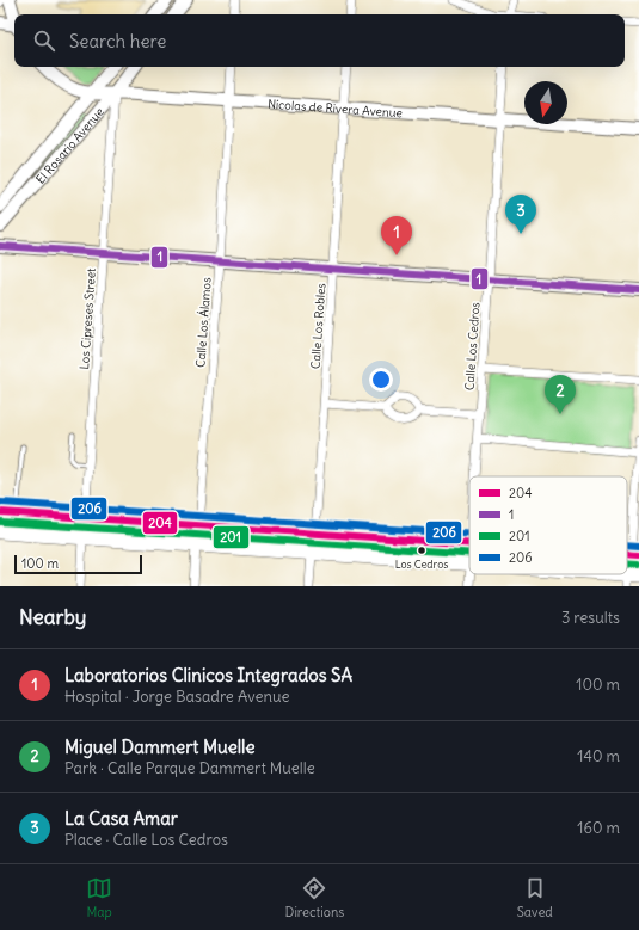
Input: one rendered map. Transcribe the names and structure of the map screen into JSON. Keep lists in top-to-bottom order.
{
  "streets": {
    "street": [
      "Nícolas de Rivera Avenue",
      "El Rosario Avenue",
      "Los Cipreses Street",
      "Calle Los Álamos",
      "Calle Los Robles",
      "Calle Los Cedros"
    ]
  },
  "crossings": [
    ["Nícolas de Rivera Avenue", "El Rosario Avenue"],
    ["Nícolas de Rivera Avenue", "Los Cipreses Street"],
    ["Nícolas de Rivera Avenue", "Calle Los Álamos"],
    ["Nícolas de Rivera Avenue", "Calle Los Robles"],
    ["Nícolas de Rivera Avenue", "Calle Los Cedros"],
    ["El Rosario Avenue", "Los Cipreses Street"]
  ],
  "places": ["Los Cedros"],
  "lines": [
    "transit line 1",
    "transit line 206",
    "transit line 204",
    "transit line 201"
  ],
  "legend": [
    "204",
    "1",
    "201",
    "206"
  ],
  "scale_bar": "100 m",
  "north": "bottom",
  "page": {
    "search": "Search here",
    "pins": ["3", "1", "2"],
    "scale": "100 m",
    "heading": ["Nearby", "3 results"],
    "list": [
      {
        "mark": "1",
        "name": "Laboratorios Clinicos Integrados SA",
        "note": "Hospital · Jorge Basadre Avenue",
        "value": "100 m"
      },
      {
        "mark": "2",
        "name": "Miguel Dammert Muelle",
        "note": "Park · Calle Parque Dammert Muelle",
        "value": "140 m"
      },
      {
        "mark": "3",
        "name": "La Casa Amar",
        "note": "Place · Calle Los Cedros",
        "value": "160 m"
      }
    ],
    "nav": ["Map", "Directions", "Saved"]
  }
}
